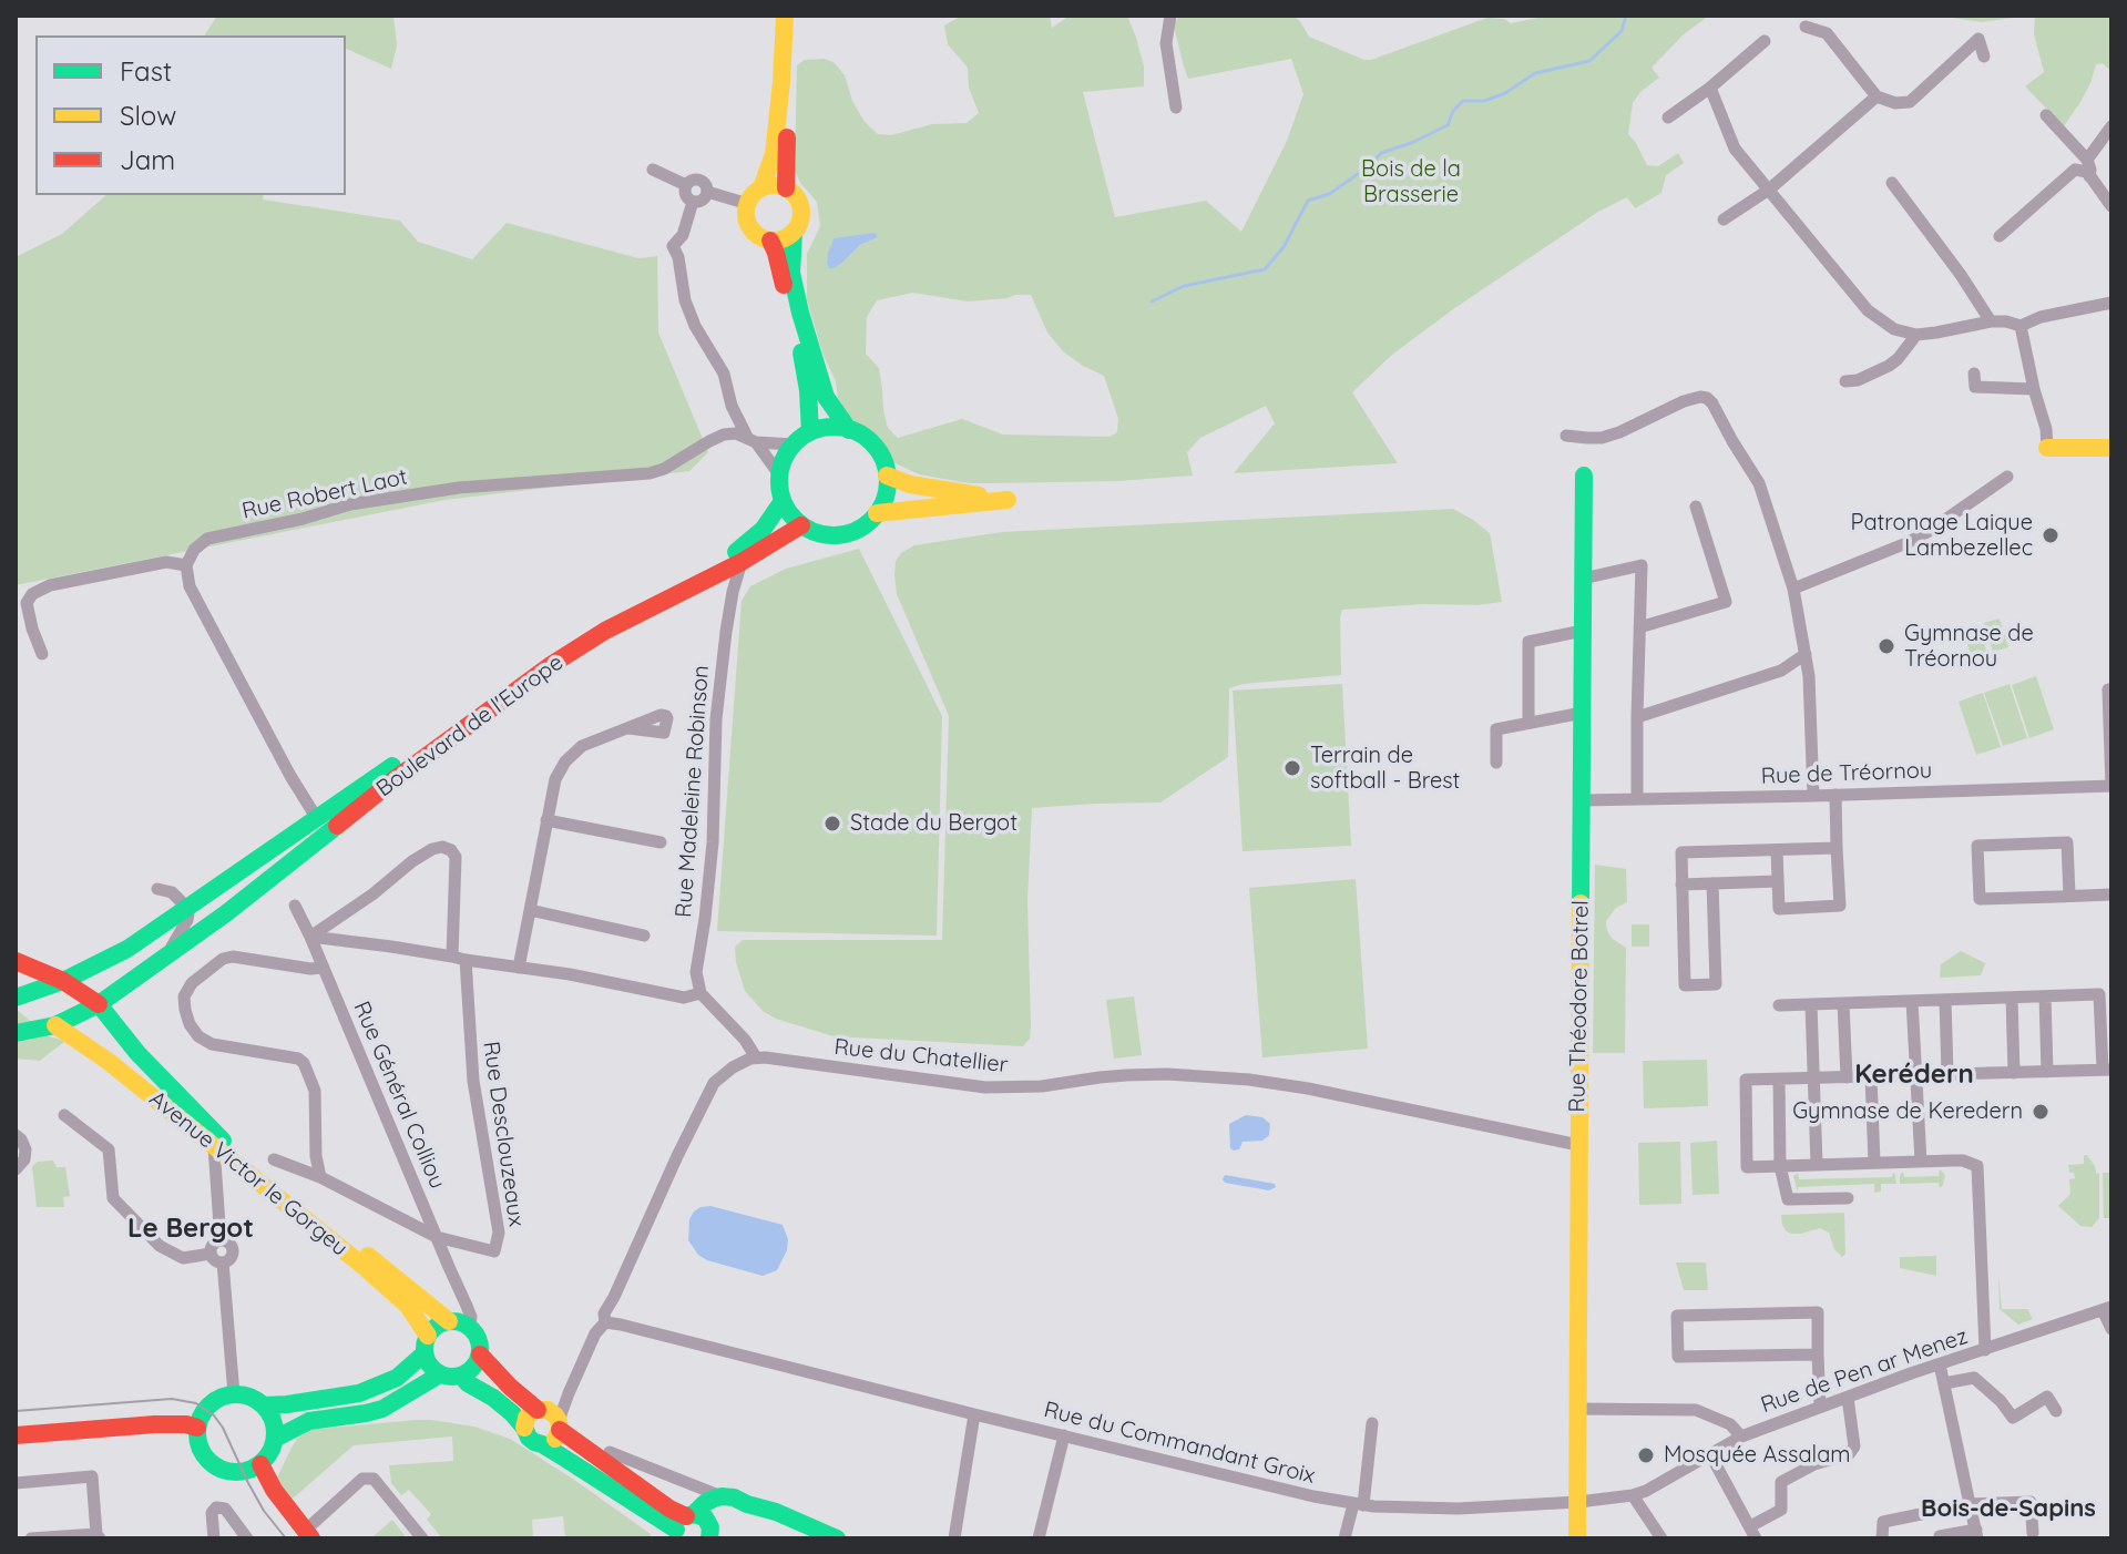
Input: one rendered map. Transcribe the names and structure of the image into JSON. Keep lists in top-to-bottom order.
{
  "streets": {
    "main road": ["Boulevard de l'Europe", "Rue Théodore Botrel", "Avenue Victor le Gorgeu"],
    "street": [
      "Rue Robert Laot",
      "Rue de Tréornou",
      "Rue Madeleine Robinson",
      "Rue du Chatellier",
      "Rue Général Colliou",
      "Rue Desclouzeaux",
      "Rue de Pen ar Menez",
      "Rue du Commandant Groix"
    ]
  },
  "crossings": [
    ["Rue Robert Laot", "Boulevard de l'Europe"],
    ["Boulevard de l'Europe", "Rue Madeleine Robinson"],
    ["Boulevard de l'Europe", "Avenue Victor le Gorgeu"],
    ["Rue de Tréornou", "Rue Théodore Botrel"],
    ["Rue Théodore Botrel", "Rue du Chatellier"],
    ["Rue Théodore Botrel", "Rue de Pen ar Menez"],
    ["Rue Théodore Botrel", "Rue du Commandant Groix"],
    ["Rue Général Colliou", "Rue Desclouzeaux"],
    ["Rue Général Colliou", "Avenue Victor le Gorgeu"],
    ["Rue de Pen ar Menez", "Rue du Commandant Groix"]
  ],
  "districts": ["Kerédern", "Le Bergot", "Bois-de-Sapins"],
  "parks": ["Bois de la Brasserie"],
  "places": [
    "Patronage Laique Lambezellec",
    "Gymnase de Tréornou",
    "Terrain de softball - Brest",
    "Stade du Bergot",
    "Gymnase de Keredern",
    "Mosquée Assalam"
  ],
  "legend": ["Fast", "Slow", "Jam"]
}
